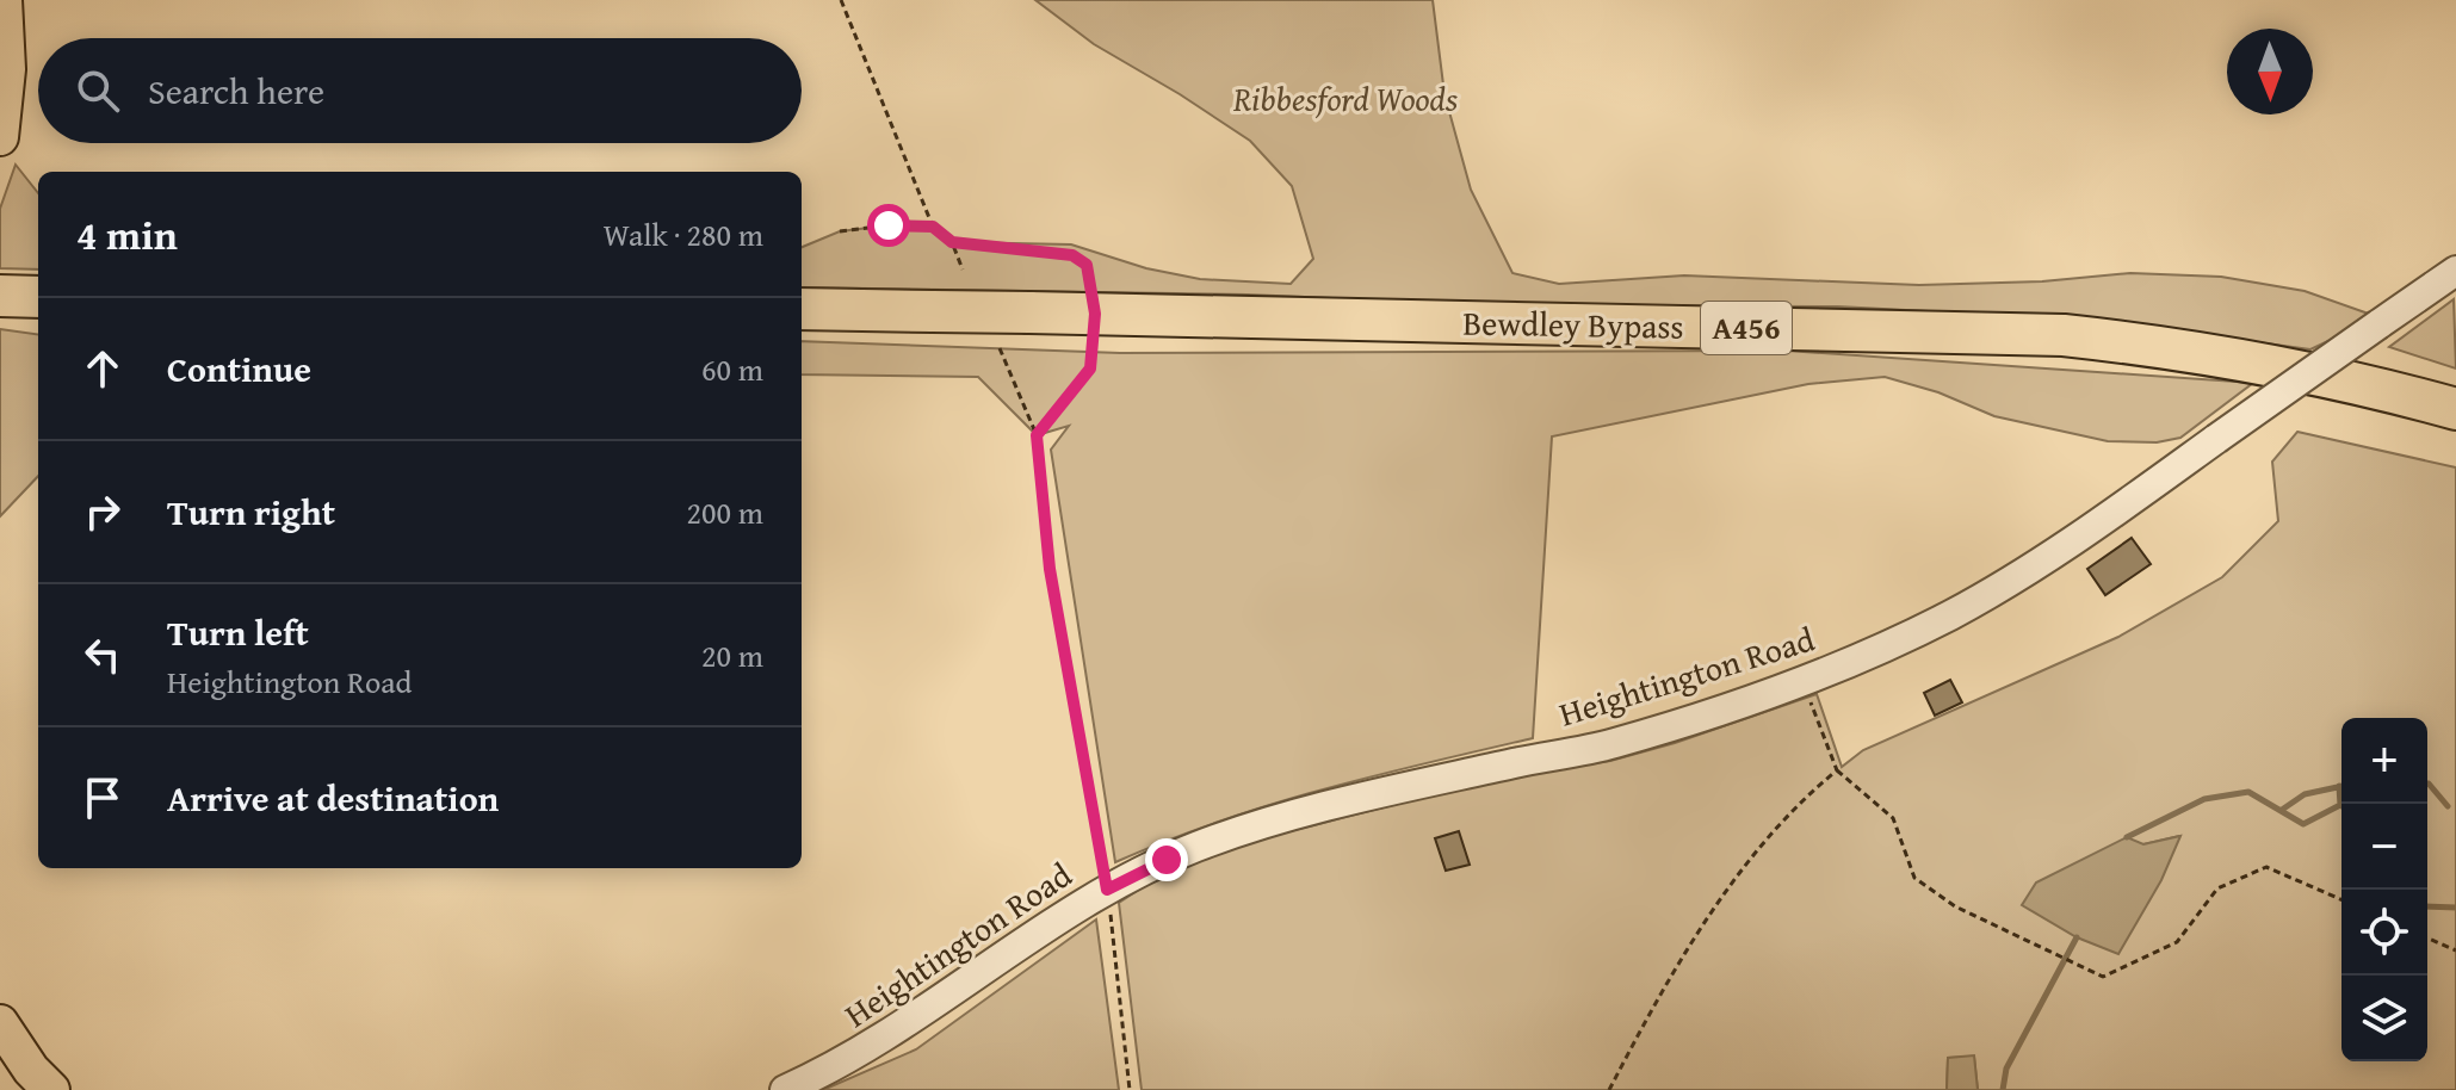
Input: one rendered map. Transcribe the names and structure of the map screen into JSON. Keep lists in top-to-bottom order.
{
  "streets": {
    "highway": ["Bewdley Bypass", "A456"],
    "street": ["Heightington Road"]
  },
  "parks": ["Ribbesford Woods"],
  "north": "bottom",
  "page": {
    "search": "Search here",
    "heading": ["4 min", "Walk · 280 m"],
    "list": [
      ["Continue", "60 m"],
      ["Turn right", "200 m"],
      ["Turn left", "Heightington Road", "20 m"],
      "Arrive at destination"
    ],
    "map_buttons": ["+", "−"]
  }
}
